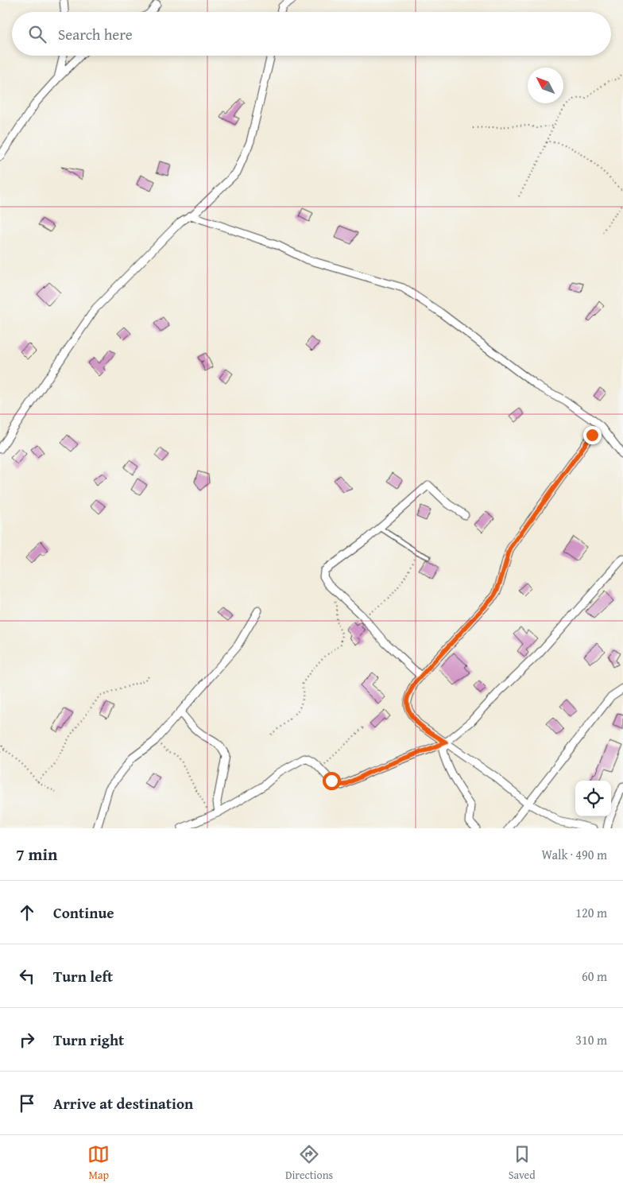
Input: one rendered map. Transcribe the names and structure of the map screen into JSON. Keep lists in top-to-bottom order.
{
  "north": "top left",
  "page": {
    "search": "Search here",
    "heading": ["7 min", "Walk · 490 m"],
    "list": [
      ["Continue", "120 m"],
      ["Turn left", "60 m"],
      ["Turn right", "310 m"],
      "Arrive at destination"
    ],
    "nav": ["Map", "Directions", "Saved"]
  }
}
